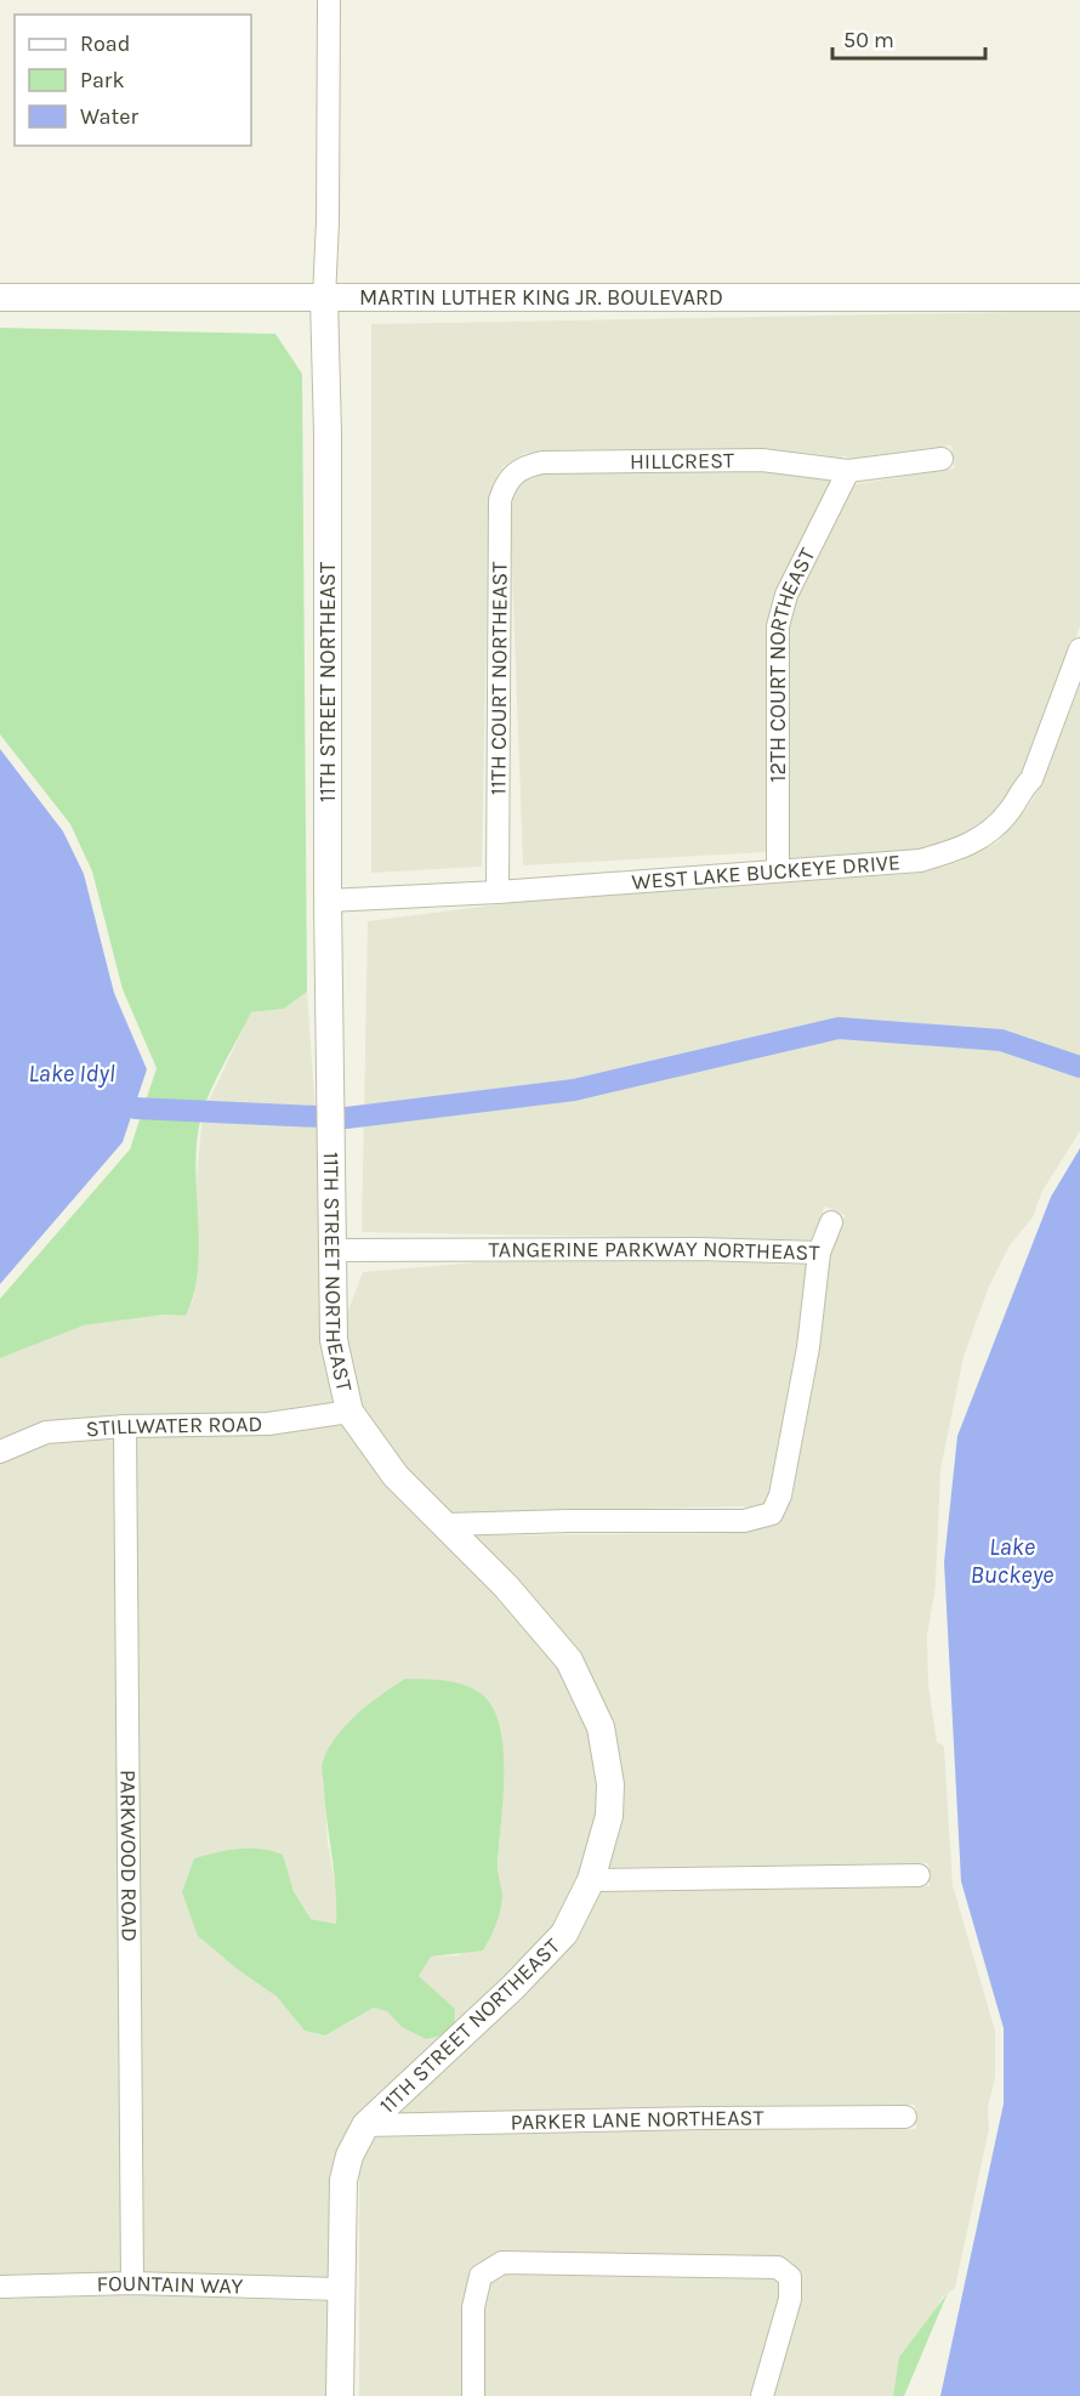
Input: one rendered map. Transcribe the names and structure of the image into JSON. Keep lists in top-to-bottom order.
{
  "streets": {
    "street": [
      "MARTIN LUTHER KING JR. BOULEVARD",
      "HILLCREST",
      "12TH COURT NORTHEAST",
      "11TH COURT NORTHEAST",
      "11TH STREET NORTHEAST",
      "WEST LAKE BUCKEYE DRIVE",
      "TANGERINE PARKWAY NORTHEAST",
      "STILLWATER ROAD",
      "PARKWOOD ROAD",
      "PARKER LANE NORTHEAST",
      "FOUNTAIN WAY"
    ]
  },
  "crossings": [
    ["MARTIN LUTHER KING JR. BOULEVARD", "11TH STREET NORTHEAST"],
    ["HILLCREST", "12TH COURT NORTHEAST"],
    ["HILLCREST", "11TH COURT NORTHEAST"],
    ["12TH COURT NORTHEAST", "WEST LAKE BUCKEYE DRIVE"],
    ["11TH COURT NORTHEAST", "WEST LAKE BUCKEYE DRIVE"],
    ["11TH STREET NORTHEAST", "WEST LAKE BUCKEYE DRIVE"],
    ["11TH STREET NORTHEAST", "TANGERINE PARKWAY NORTHEAST"],
    ["11TH STREET NORTHEAST", "STILLWATER ROAD"],
    ["11TH STREET NORTHEAST", "PARKER LANE NORTHEAST"],
    ["11TH STREET NORTHEAST", "FOUNTAIN WAY"],
    ["STILLWATER ROAD", "PARKWOOD ROAD"],
    ["PARKWOOD ROAD", "FOUNTAIN WAY"]
  ],
  "water": ["Lake Idyl", "Lake Buckeye"],
  "legend": ["Road", "Park", "Water"],
  "scale_bar": "50 m"
}
